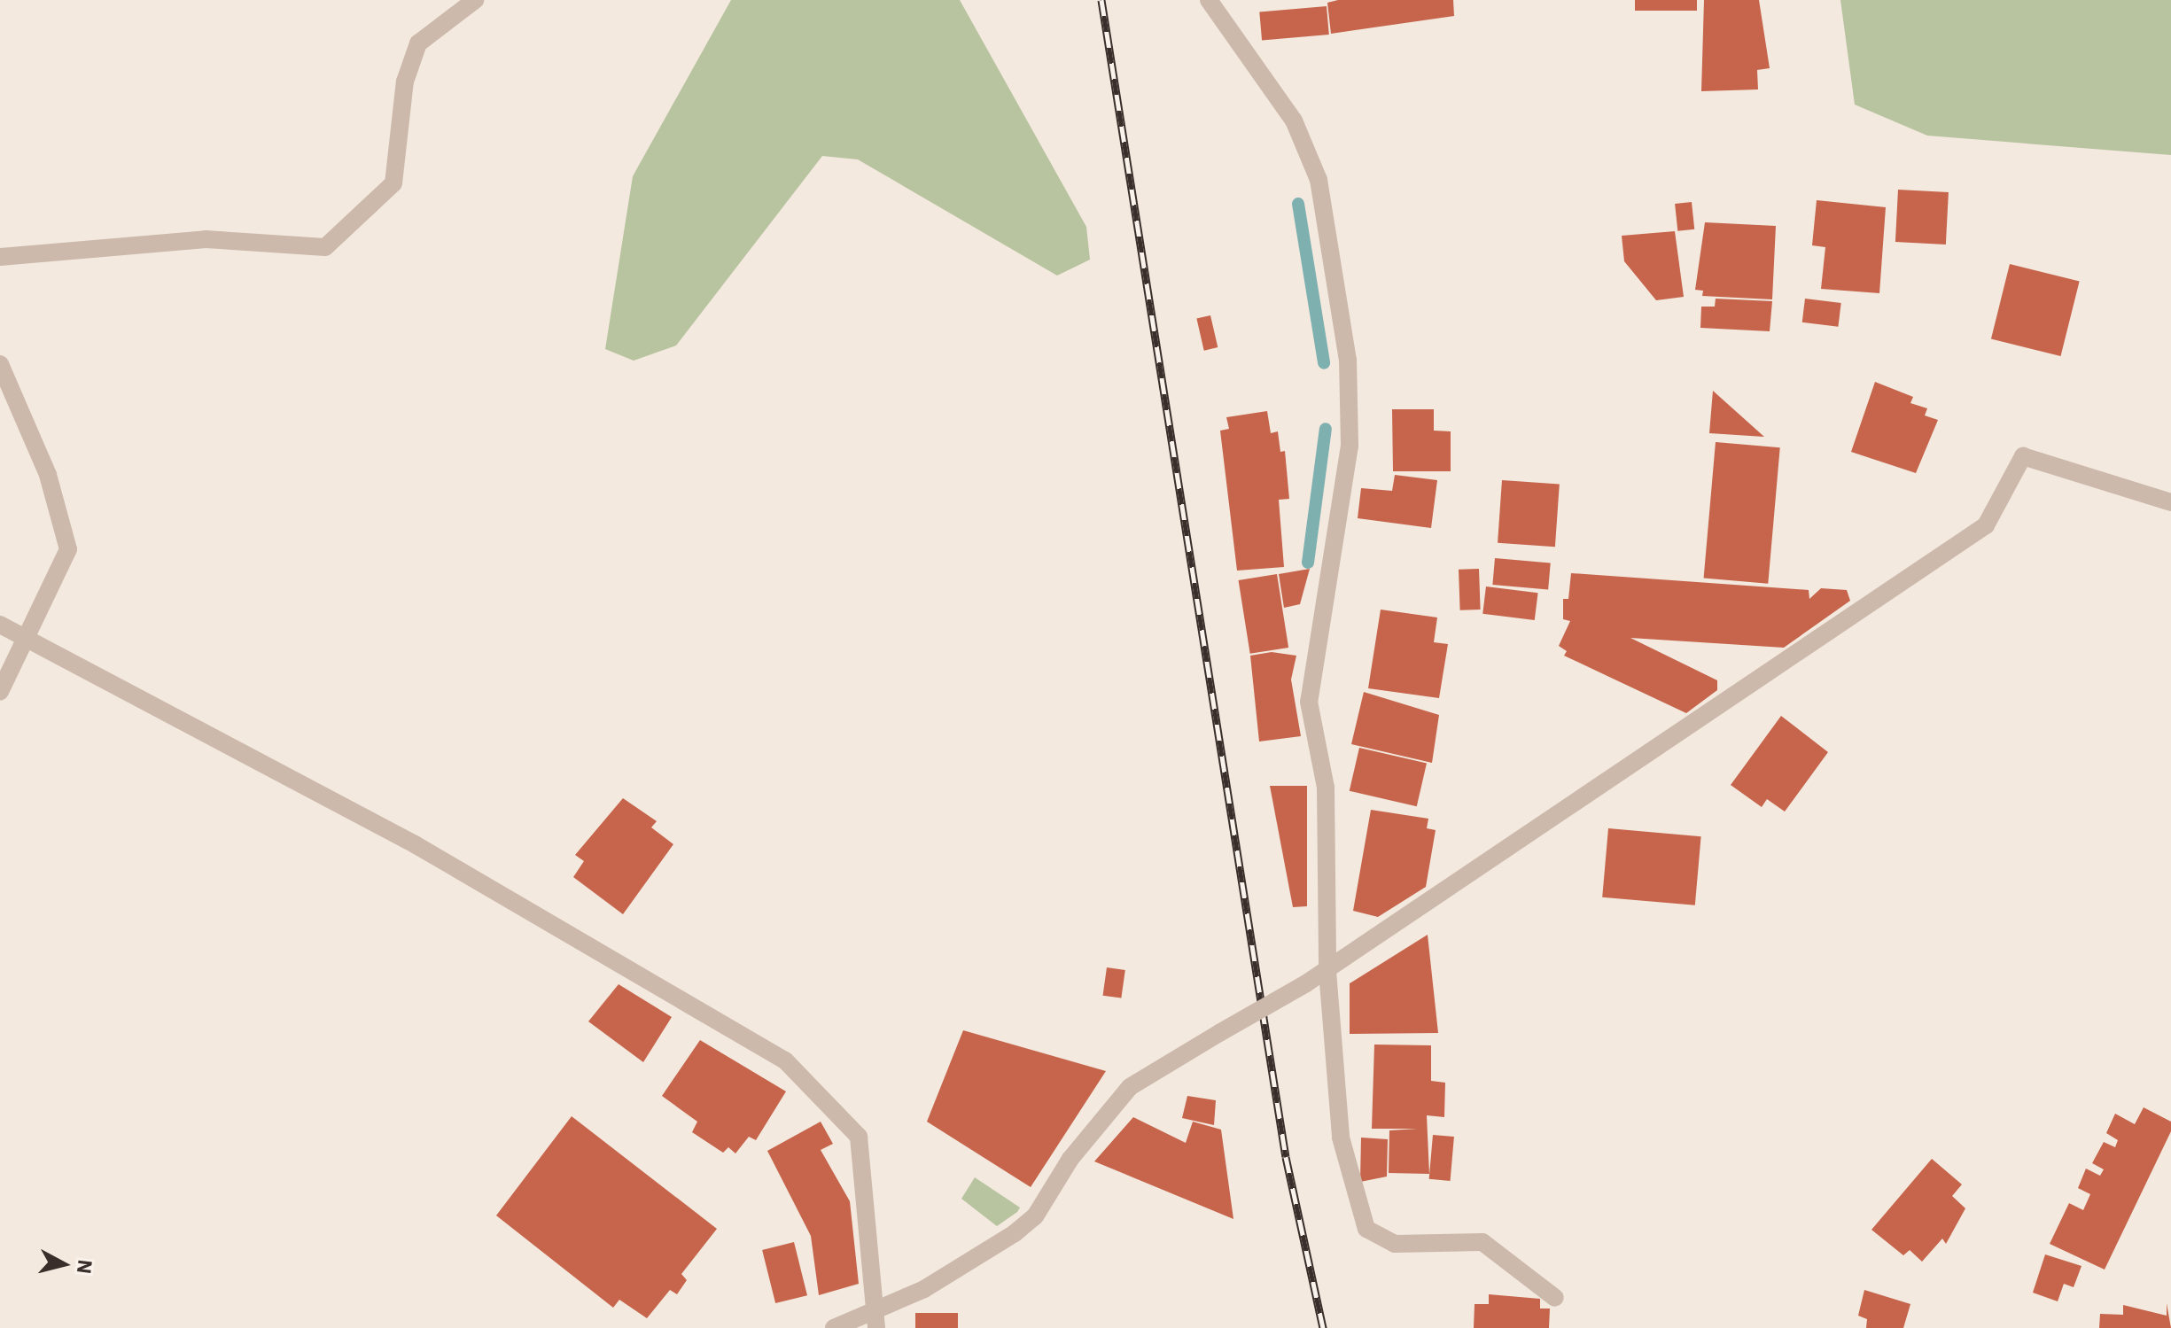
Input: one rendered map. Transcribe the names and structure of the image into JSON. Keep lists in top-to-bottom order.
{
  "north": "right"
}
